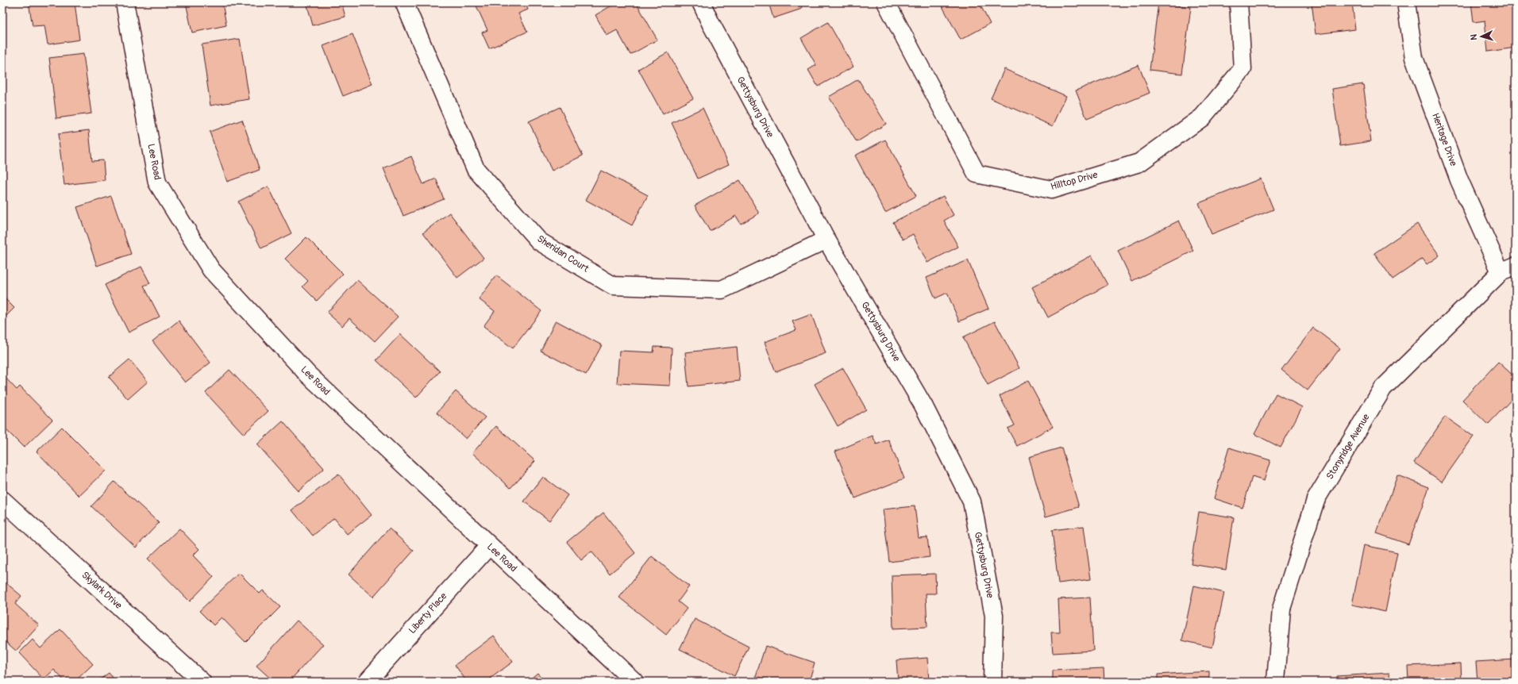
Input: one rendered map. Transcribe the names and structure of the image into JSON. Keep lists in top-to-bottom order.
{
  "streets": {
    "street": [
      "Gettysburg Drive",
      "Heritage Drive",
      "Lee Road",
      "Hilltop Drive",
      "Sheridan Court",
      "Stonyridge Avenue",
      "Skylark Drive",
      "Liberty Place"
    ]
  },
  "crossings": [
    ["Gettysburg Drive", "Sheridan Court"],
    ["Heritage Drive", "Stonyridge Avenue"],
    ["Lee Road", "Liberty Place"]
  ],
  "north": "left"
}
